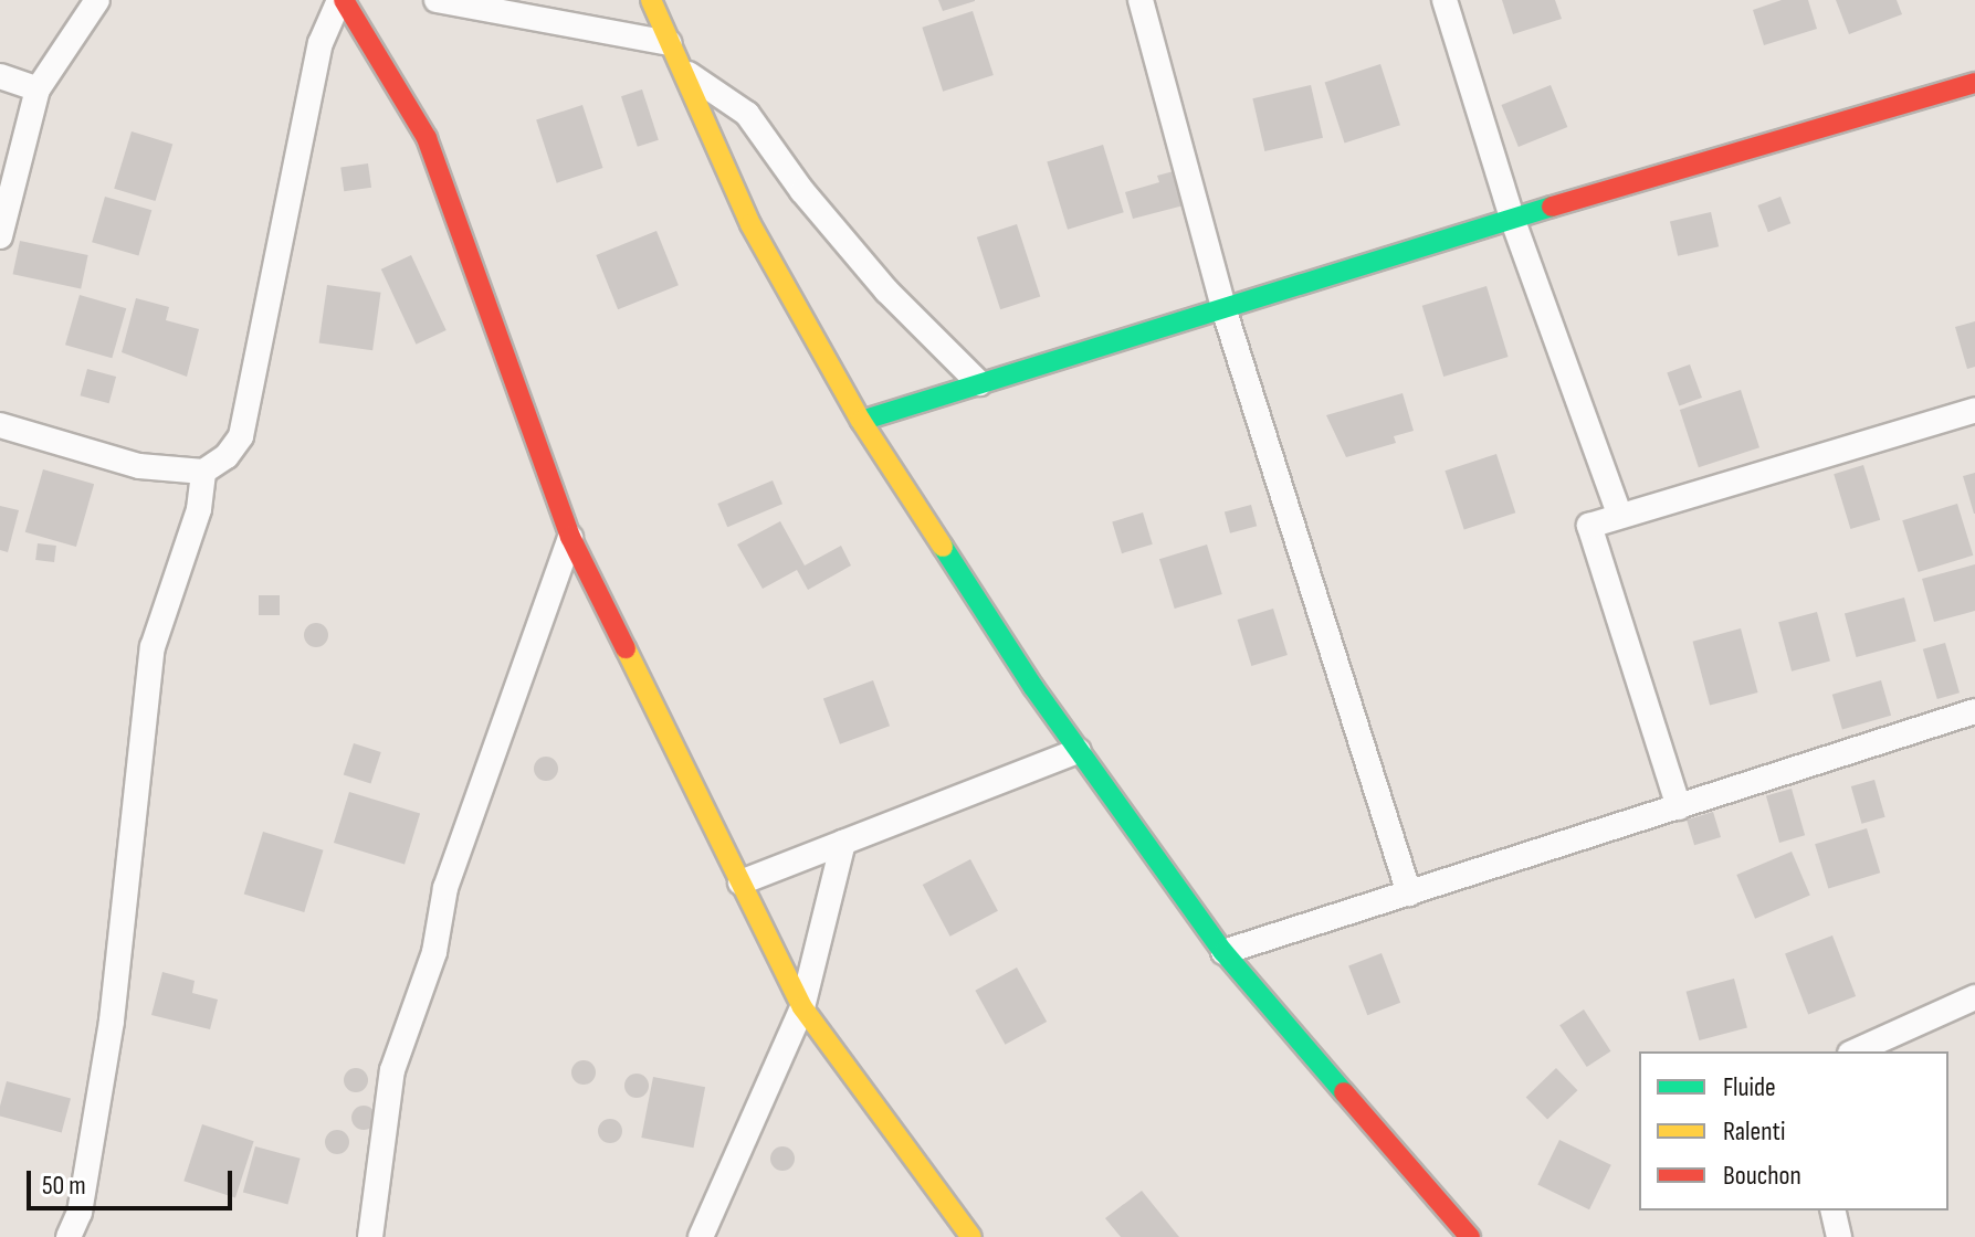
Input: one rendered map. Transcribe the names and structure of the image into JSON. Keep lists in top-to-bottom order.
{
  "legend": ["Fluide", "Ralenti", "Bouchon"],
  "scale_bar": "50 m"
}
